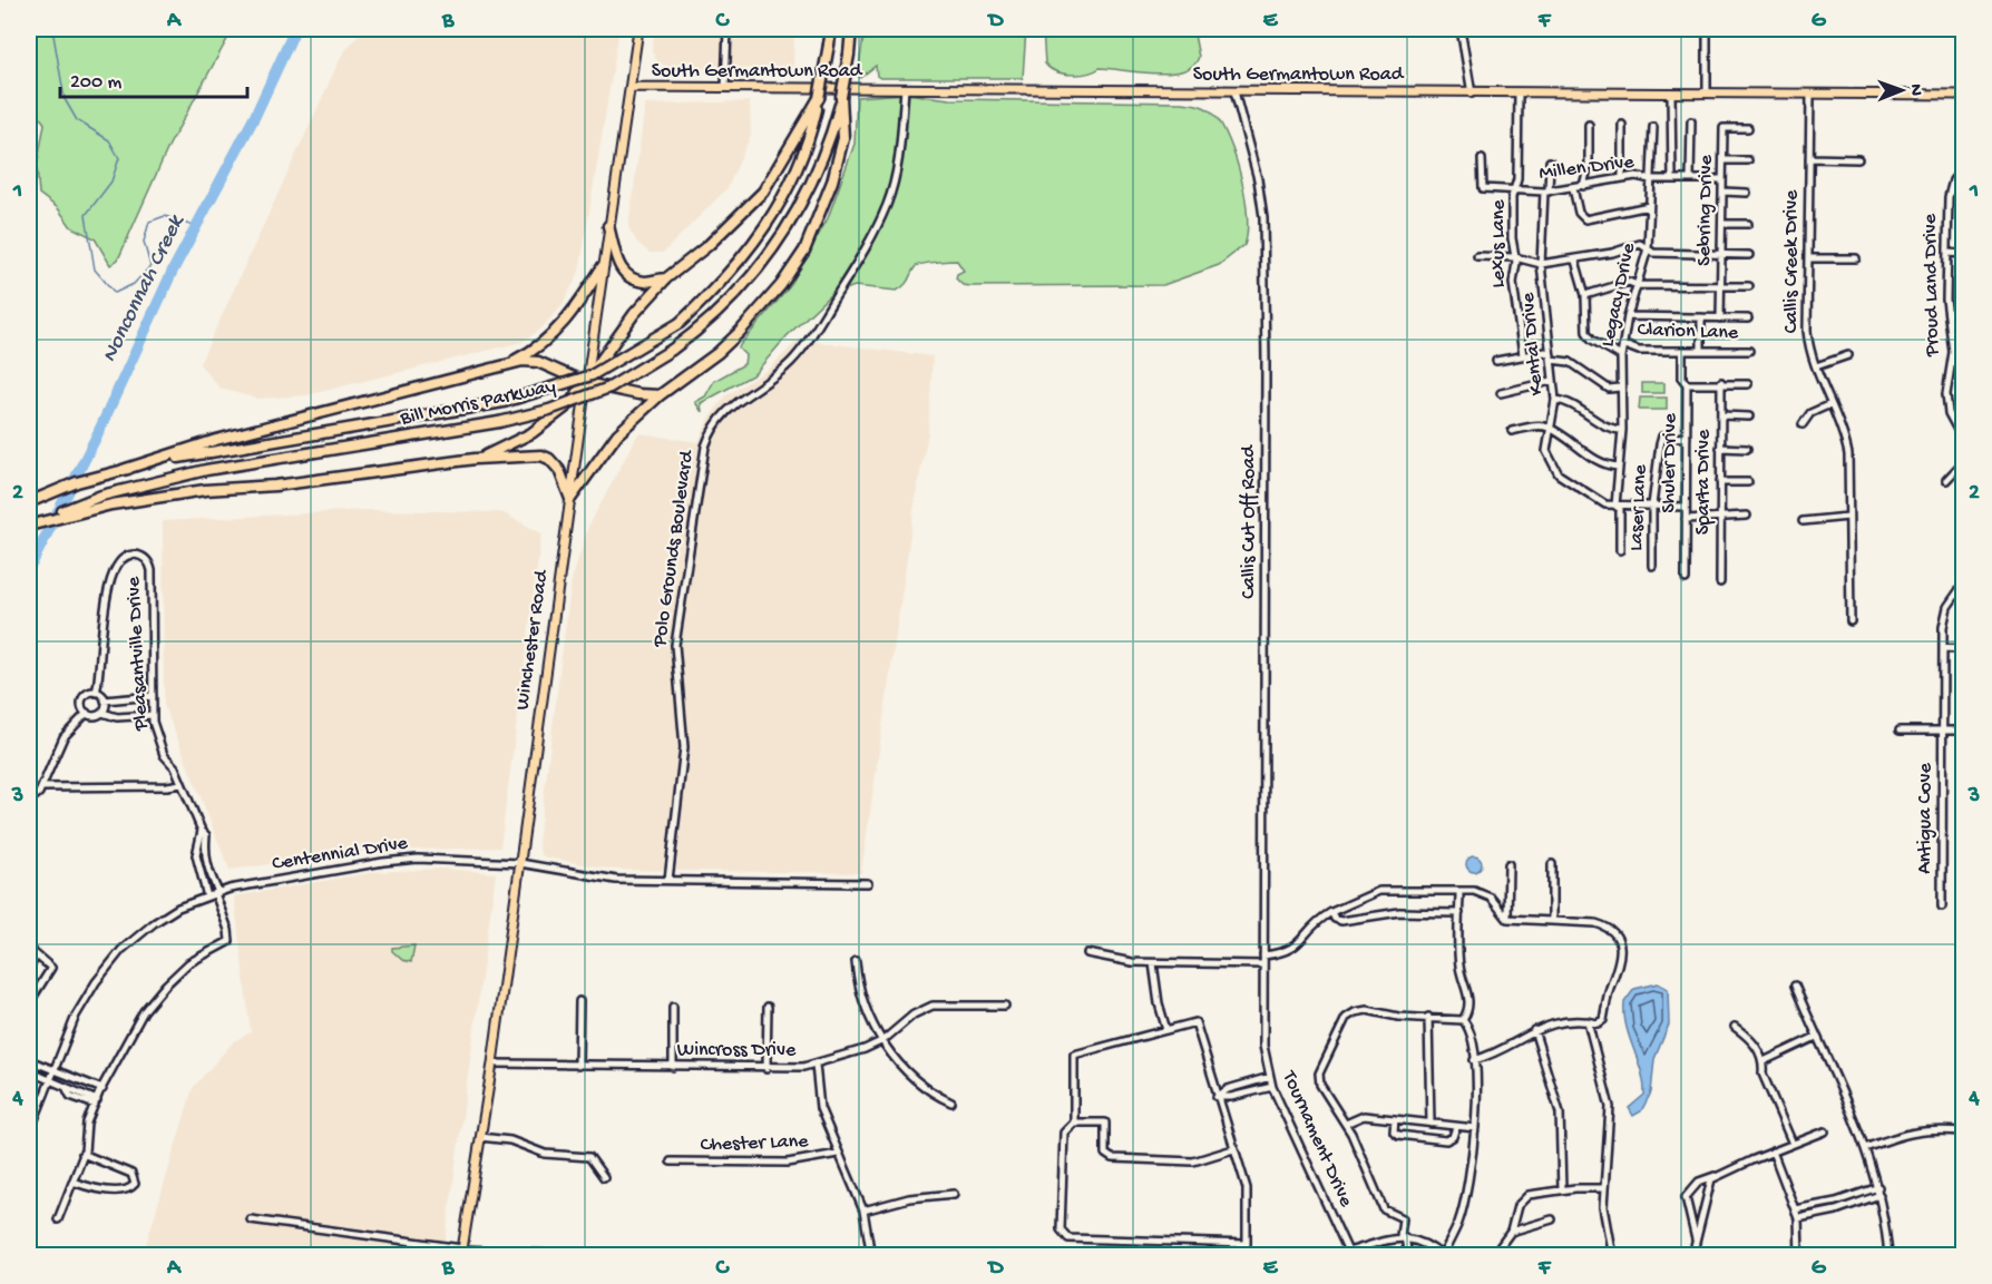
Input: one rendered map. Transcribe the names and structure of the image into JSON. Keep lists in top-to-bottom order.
{
  "streets": {
    "highway": ["Bill Morris Parkway"],
    "main road": ["South Germantown Road", "Winchester Road"],
    "street": [
      "Millen Drive",
      "Sebring Drive",
      "Lexus Lane",
      "Callis Creek Drive",
      "Proud Land Drive",
      "Legacy Drive",
      "Clarion Lane",
      "Kental Drive",
      "Shuler Drive",
      "Sparta Drive",
      "Laser Lane",
      "Callis Cut Off Road",
      "Polo Grounds Boulevard",
      "Pleasantville Drive",
      "Antigua Cove",
      "Centennial Drive",
      "Wincross Drive",
      "Tournament Drive",
      "Chester Lane"
    ]
  },
  "crossings": [
    ["South Germantown Road", "Lexus Lane"],
    ["South Germantown Road", "Callis Creek Drive"],
    ["South Germantown Road", "Callis Cut Off Road"],
    ["South Germantown Road", "Polo Grounds Boulevard"],
    ["South Germantown Road", "Winchester Road"],
    ["Millen Drive", "Sebring Drive"],
    ["Millen Drive", "Lexus Lane"],
    ["Millen Drive", "Legacy Drive"],
    ["Millen Drive", "Kental Drive"],
    ["Legacy Drive", "Clarion Lane"],
    ["Legacy Drive", "Kental Drive"],
    ["Clarion Lane", "Shuler Drive"],
    ["Kental Drive", "Shuler Drive"],
    ["Kental Drive", "Laser Lane"],
    ["Shuler Drive", "Laser Lane"],
    ["Callis Cut Off Road", "Tournament Drive"],
    ["Polo Grounds Boulevard", "Centennial Drive"],
    ["Winchester Road", "Centennial Drive"],
    ["Winchester Road", "Wincross Drive"],
    ["Pleasantville Drive", "Centennial Drive"]
  ],
  "water": ["Nonconnah Creek"],
  "scale_bar": "200 m",
  "north": "right",
  "grid": {
    "columns": [
      "A",
      "B",
      "C",
      "D",
      "E",
      "F",
      "G"
    ],
    "rows": [
      "1",
      "2",
      "3",
      "4"
    ]
  }
}
